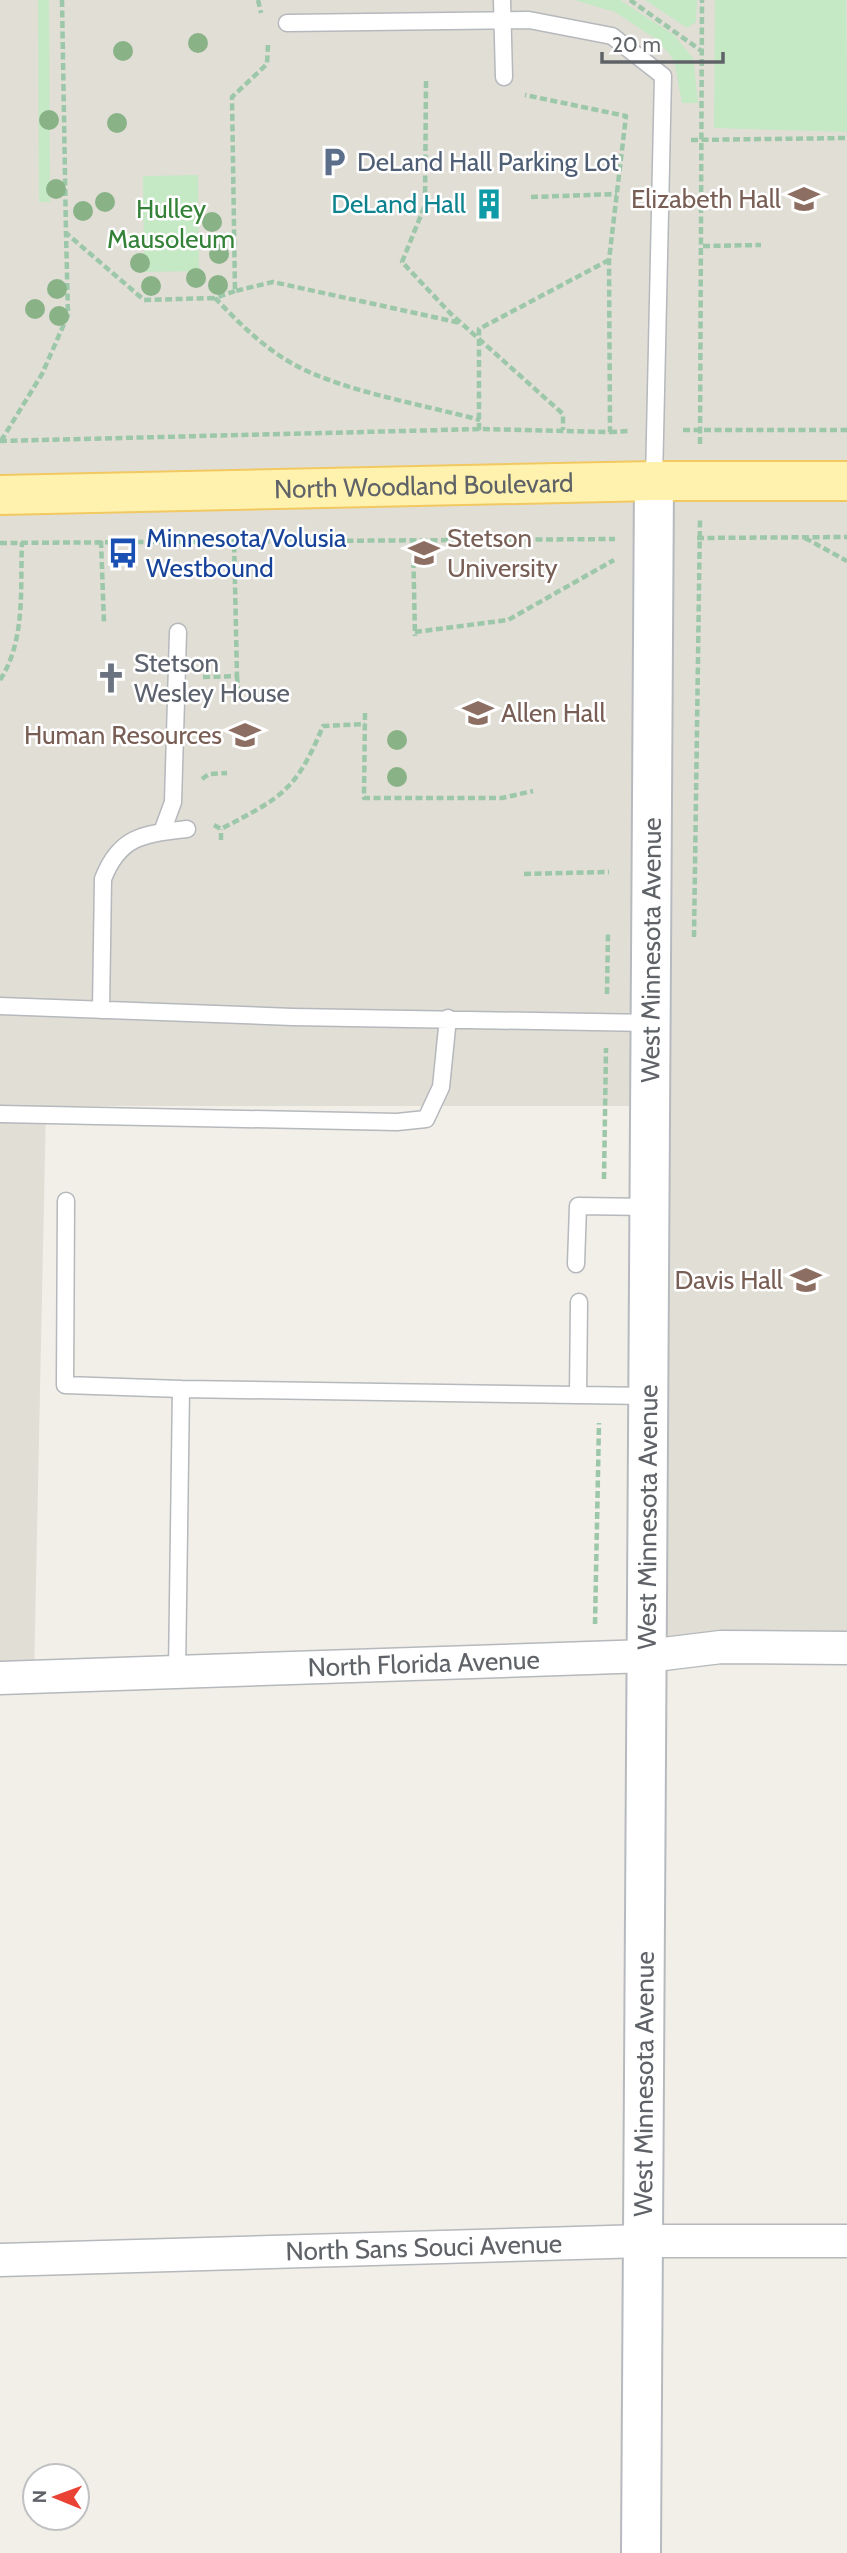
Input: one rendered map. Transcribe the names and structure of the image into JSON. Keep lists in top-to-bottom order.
{
  "streets": {
    "main road": ["North Woodland Boulevard"],
    "street": ["West Minnesota Avenue", "North Florida Avenue", "North Sans Souci Avenue"]
  },
  "crossings": [
    ["North Woodland Boulevard", "West Minnesota Avenue"],
    ["West Minnesota Avenue", "North Florida Avenue"],
    ["West Minnesota Avenue", "North Sans Souci Avenue"]
  ],
  "parks": ["Hulley Mausoleum"],
  "places": {
    "parking": ["DeLand Hall Parking Lot"],
    "school or university": [
      "Elizabeth Hall",
      "Stetson University",
      "Allen Hall",
      "Human Resources",
      "Davis Hall"
    ],
    "building": ["DeLand Hall"],
    "bus stop": ["Minnesota/Volusia Westbound"],
    "church": ["Stetson Wesley House"]
  },
  "scale_bar": "20 m",
  "north": "left"
}
